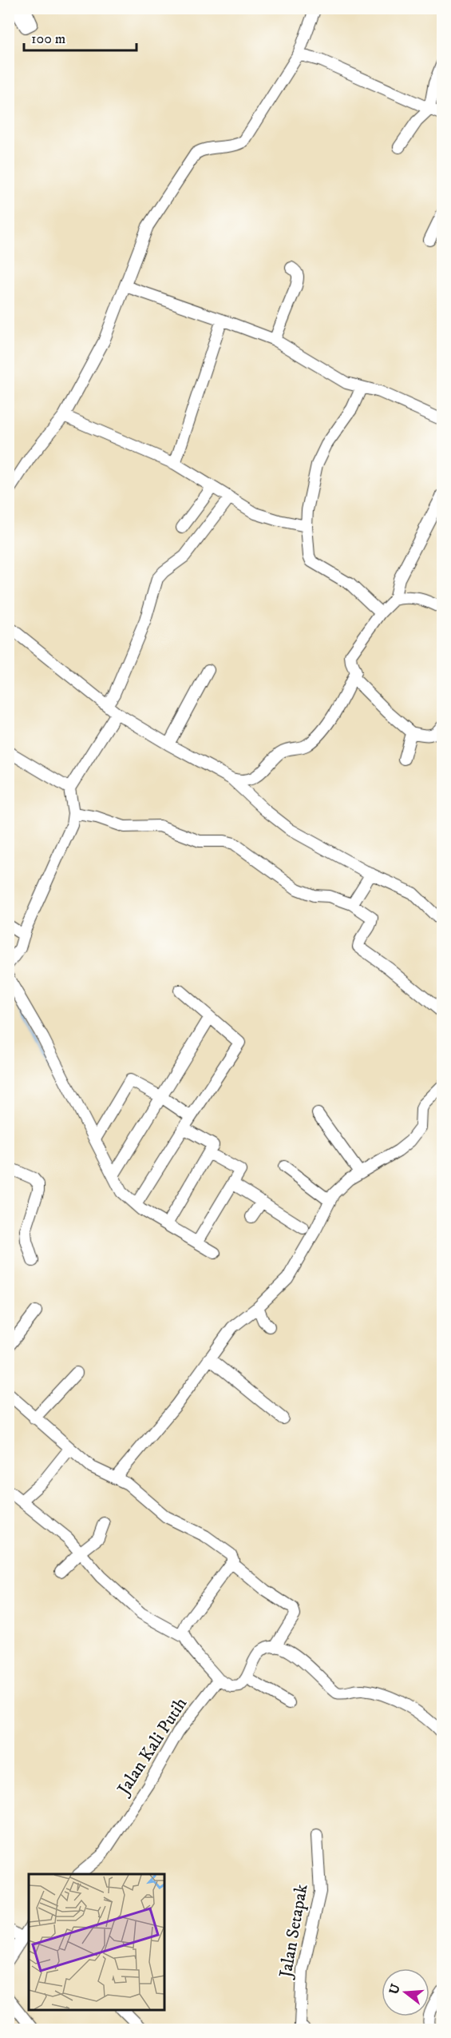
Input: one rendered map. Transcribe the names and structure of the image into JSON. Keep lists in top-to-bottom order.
{
  "streets": {
    "street": ["Jalan Kali Putih", "Jalan Setapak"]
  },
  "scale_bar": "100 m",
  "north": "left"
}
